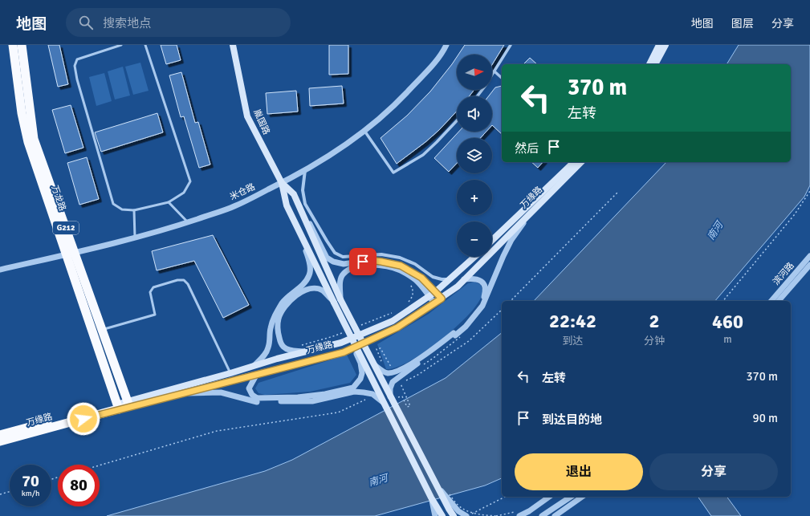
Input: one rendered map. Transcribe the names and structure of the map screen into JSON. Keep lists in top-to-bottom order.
{
  "streets": {
    "highway": ["万缘路", "万龙路", "G212"],
    "main road": ["胤国路"],
    "street": ["米仓路", "滨河路"]
  },
  "crossings": [
    ["胤国路", "米仓路"],
    ["米仓路", "万龙路"],
    ["万缘路", "万龙路"]
  ],
  "water": ["南河"],
  "north": "right",
  "page": {
    "header": "地图",
    "search": "搜索地点",
    "nav": ["地图", "图层", "分享"],
    "map_buttons": ["+", "−"],
    "turn": ["370 m", "左转"],
    "then": "然后",
    "eta": [
      "22:42",
      "到达",
      "2",
      "分钟",
      "460",
      "m"
    ],
    "list": [
      {
        "name": "左转",
        "value": "370 m"
      },
      {
        "name": "到达目的地",
        "value": "90 m"
      }
    ],
    "buttons": ["退出", "分享"],
    "speed": "70 km/h",
    "limit": "80"
  }
}
